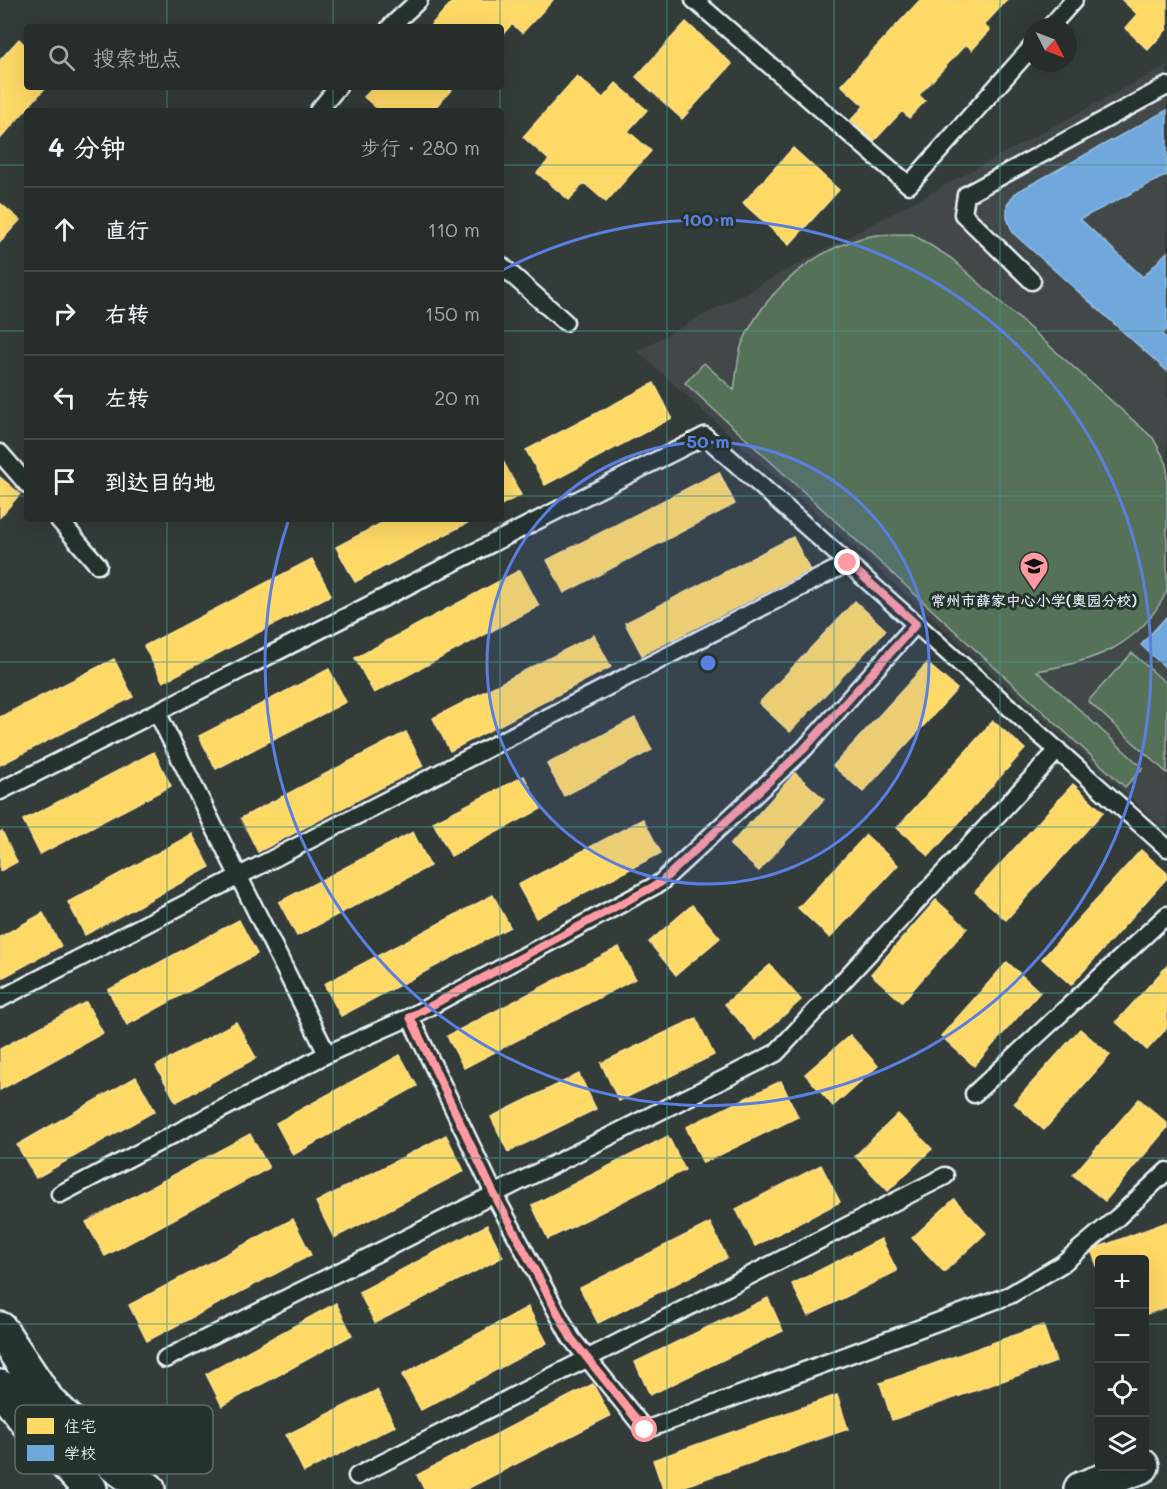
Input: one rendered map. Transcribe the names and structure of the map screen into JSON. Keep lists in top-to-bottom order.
{
  "places": {
    "school or university": ["常州市薛家中心小学(奥园分校)"]
  },
  "legend": ["住宅", "学校"],
  "north": "bottom right",
  "page": {
    "search": "搜索地点",
    "heading": ["4 分钟", "步行 · 280 m"],
    "list": [
      ["直行", "110 m"],
      ["右转", "150 m"],
      ["左转", "20 m"],
      "到达目的地"
    ],
    "map_buttons": ["+", "−"]
  },
  "rings": ["100 m", "50 m"]
}
